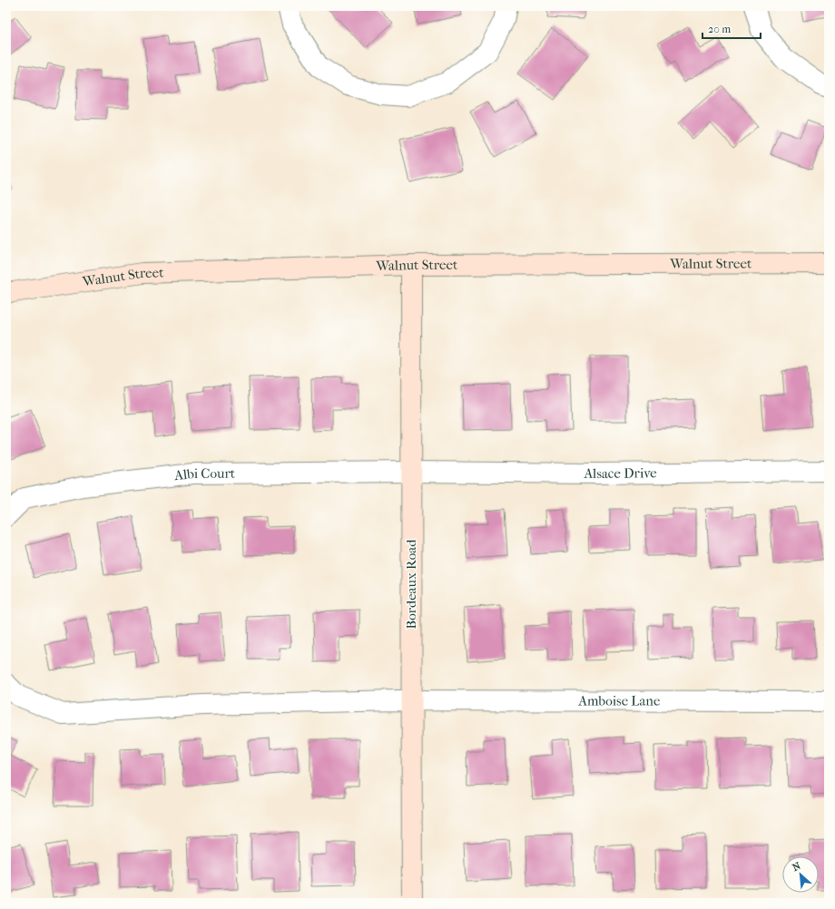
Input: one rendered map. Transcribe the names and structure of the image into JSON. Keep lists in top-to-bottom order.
{
  "streets": {
    "street": [
      "Walnut Street",
      "Alsace Drive",
      "Albi Court",
      "Bordeaux Road",
      "Amboise Lane"
    ]
  },
  "crossings": [
    ["Walnut Street", "Bordeaux Road"],
    ["Alsace Drive", "Albi Court"],
    ["Alsace Drive", "Bordeaux Road"],
    ["Albi Court", "Bordeaux Road"],
    ["Bordeaux Road", "Amboise Lane"]
  ],
  "scale_bar": "20 m",
  "north": "top left"
}
